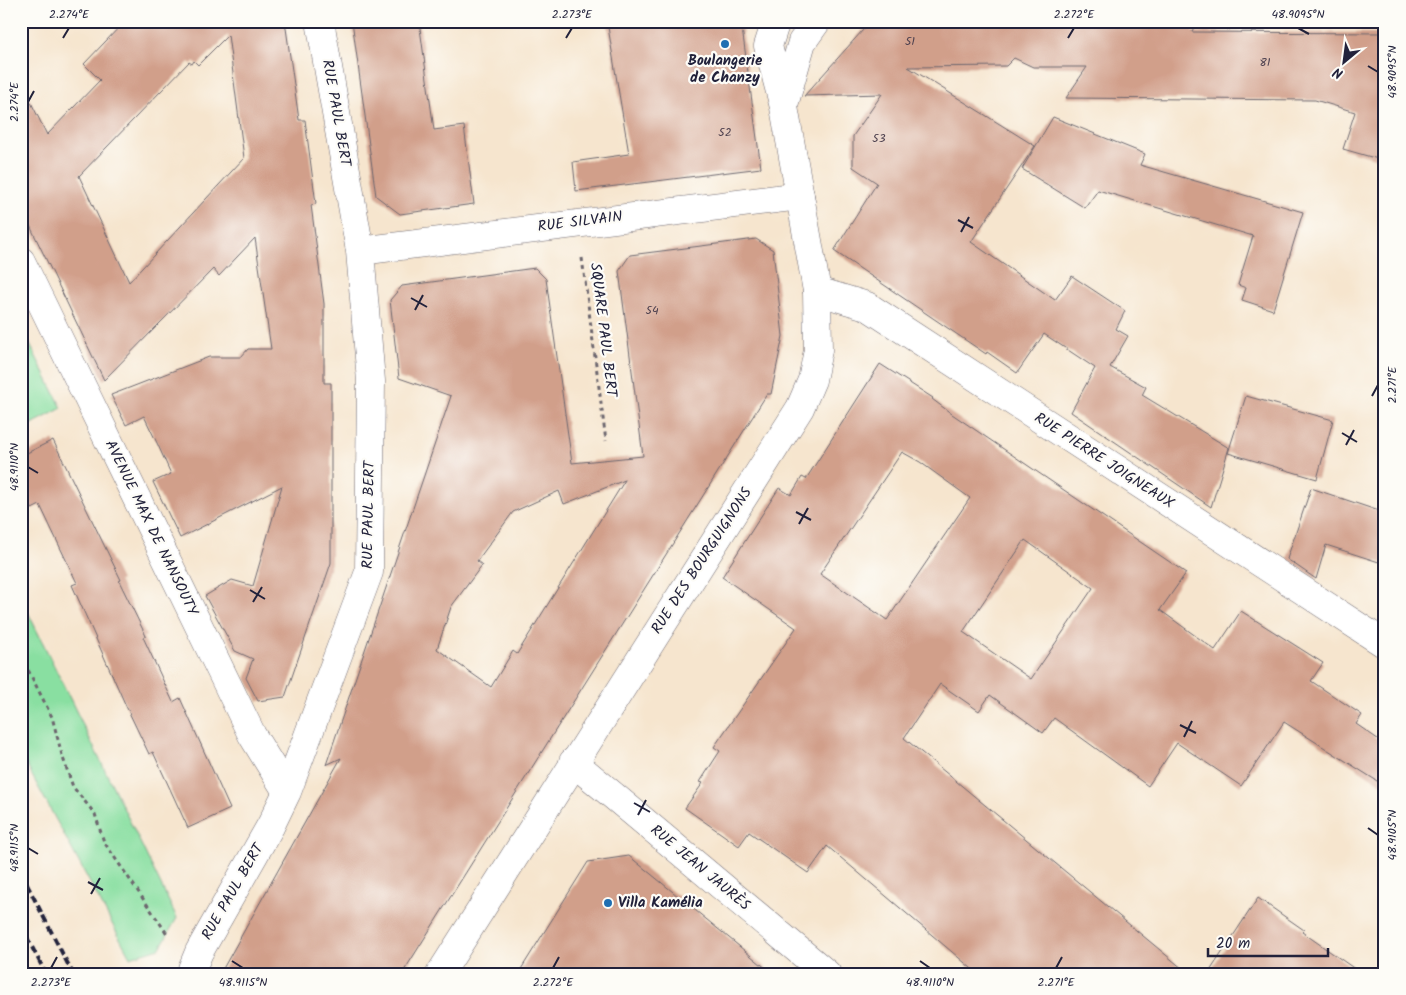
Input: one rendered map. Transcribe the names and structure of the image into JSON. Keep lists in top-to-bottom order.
{
  "streets": {
    "street": [
      "RUE PAUL BERT",
      "RUE SILVAIN",
      "RUE PIERRE JOIGNEAUX",
      "AVENUE MAX DE NANSOUTY",
      "RUE DES BOURGUIGNONS",
      "RUE JEAN JAURÈS"
    ],
    "path": ["SQUARE PAUL BERT"]
  },
  "crossings": [
    ["RUE PAUL BERT", "RUE SILVAIN"],
    ["RUE PAUL BERT", "AVENUE MAX DE NANSOUTY"],
    ["RUE SILVAIN", "SQUARE PAUL BERT"],
    ["RUE SILVAIN", "RUE DES BOURGUIGNONS"],
    ["RUE PIERRE JOIGNEAUX", "RUE DES BOURGUIGNONS"],
    ["RUE DES BOURGUIGNONS", "RUE JEAN JAURÈS"]
  ],
  "places": ["Boulangerie de Chanzy", "Villa Kamélia"],
  "house_numbers": [
    "51",
    "81",
    "52",
    "53",
    "54"
  ],
  "scale_bar": "20 m",
  "north": "bottom left",
  "coordinates": [
    "2.274°E",
    "2.273°E",
    "2.272°E",
    "48.9095°N",
    "2.271°E",
    "48.9110°N",
    "48.9105°N",
    "48.9115°N"
  ]
}
